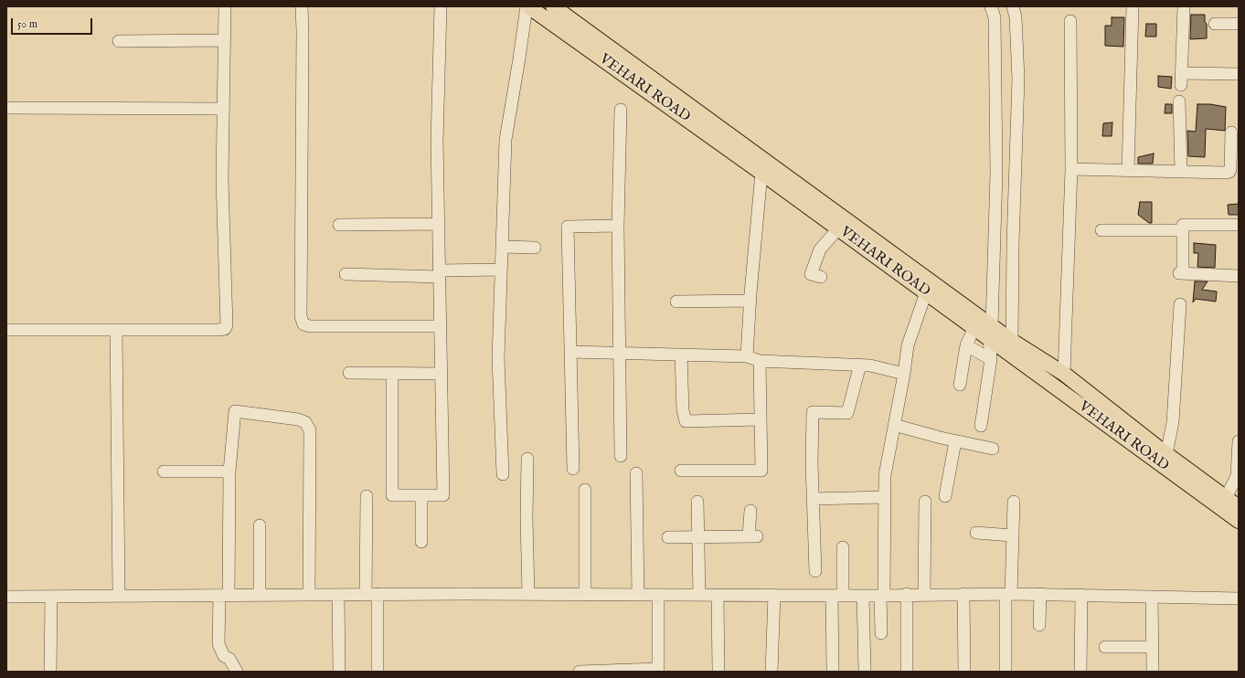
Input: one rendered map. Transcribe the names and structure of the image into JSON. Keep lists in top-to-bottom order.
{
  "streets": {
    "main road": ["VEHARI ROAD"]
  },
  "scale_bar": "50 m"
}
